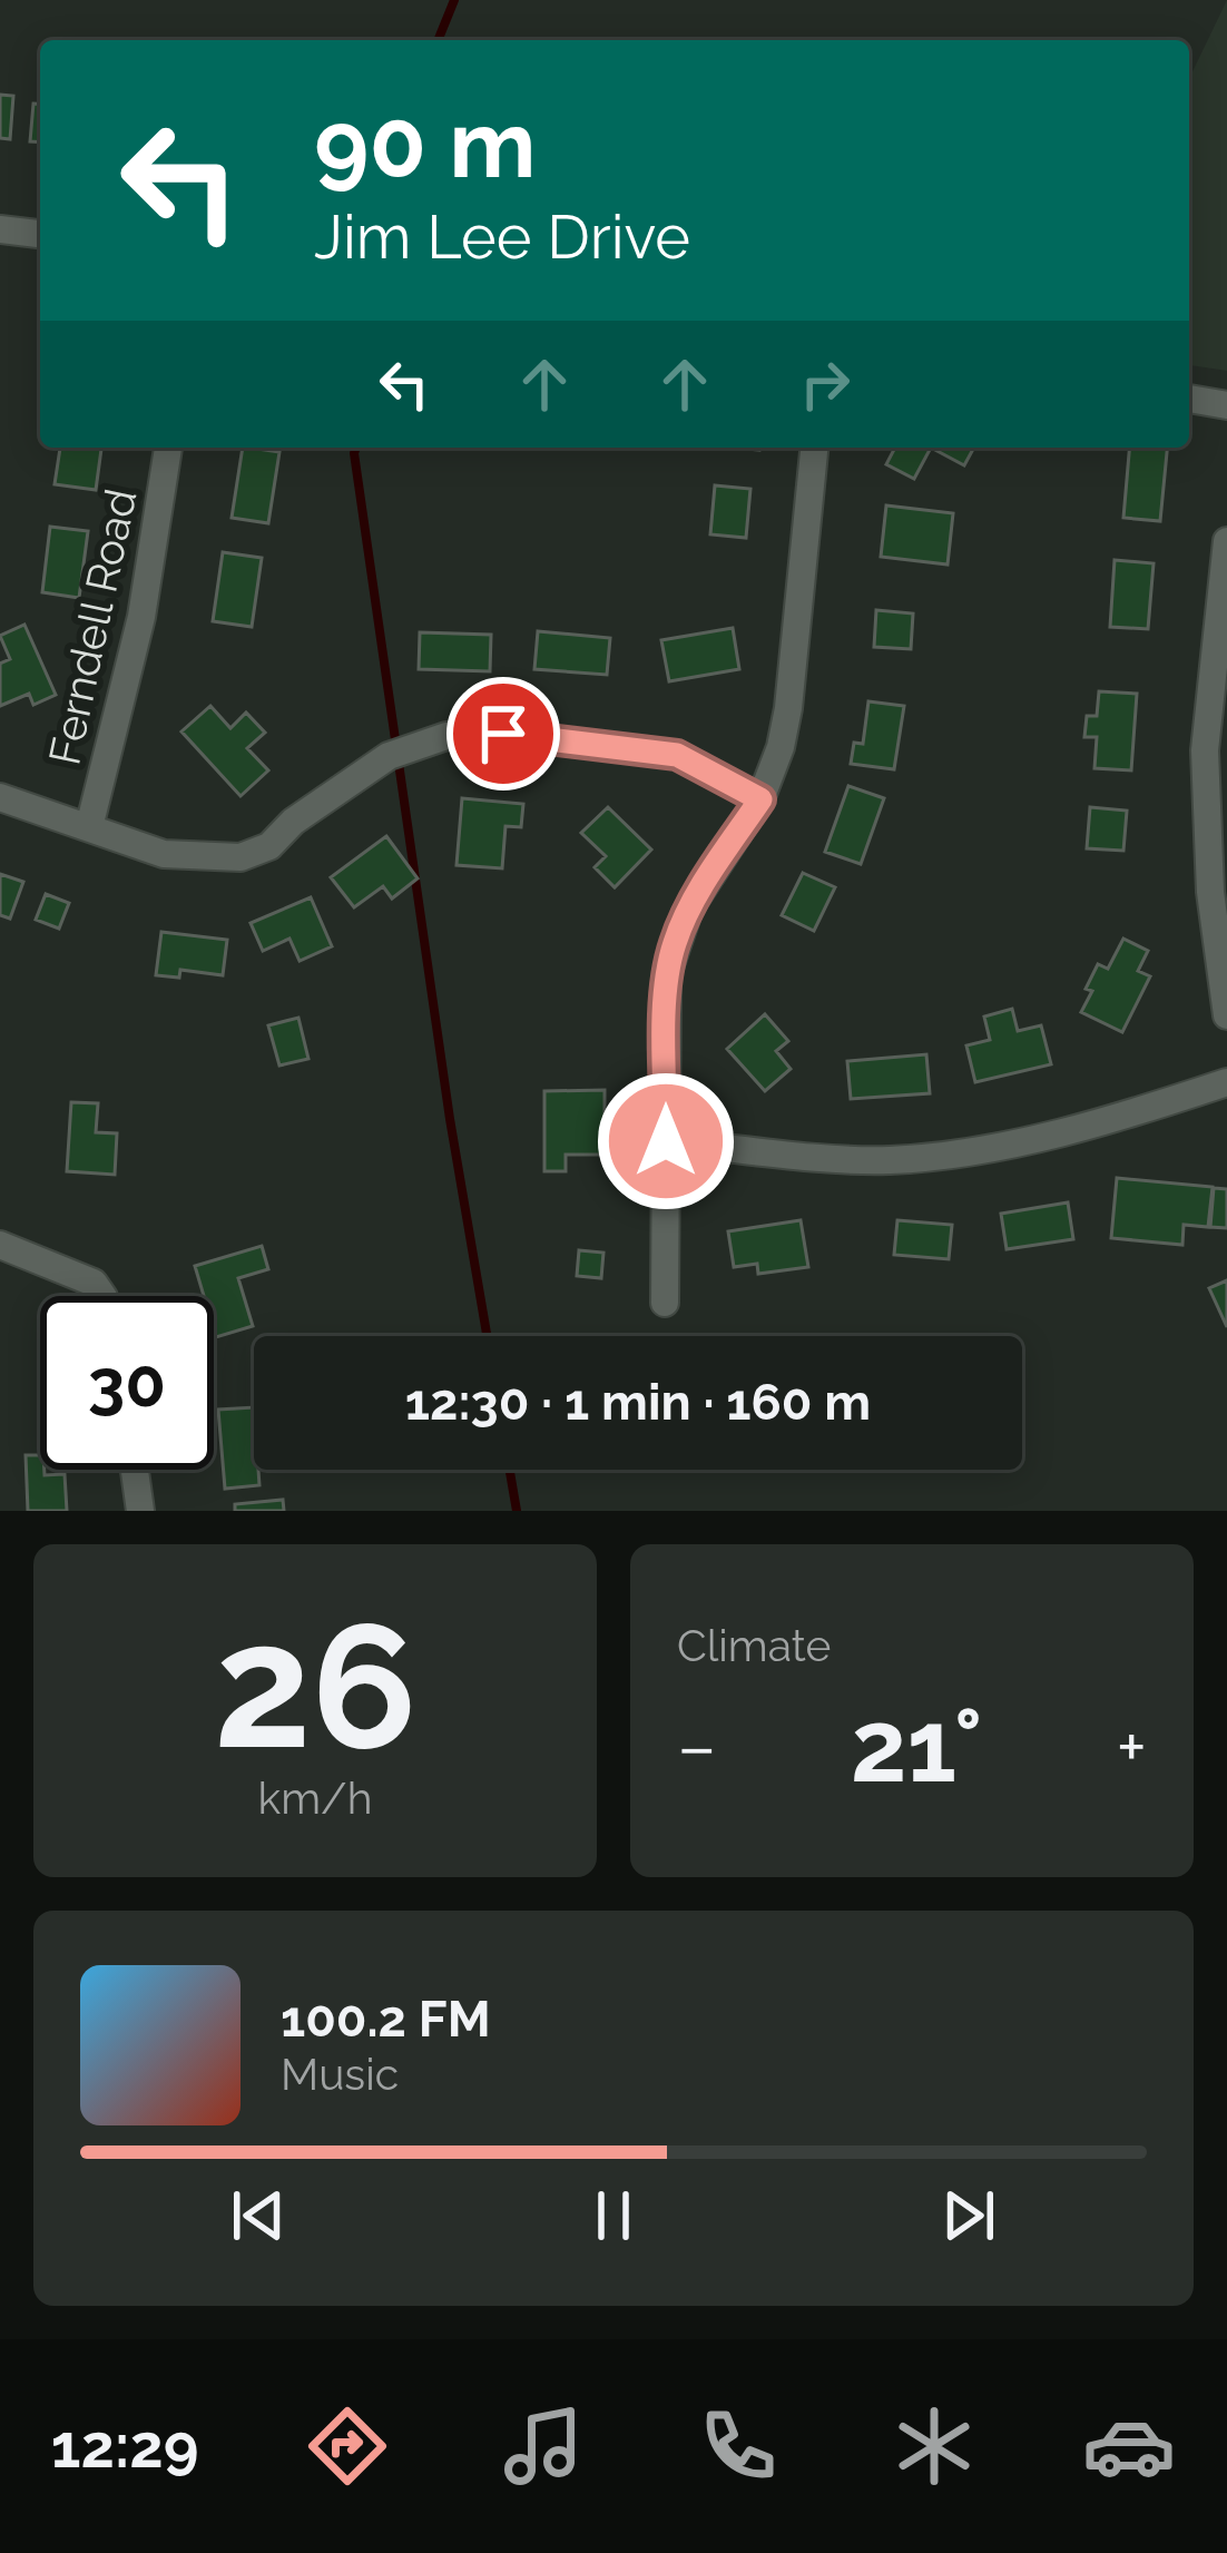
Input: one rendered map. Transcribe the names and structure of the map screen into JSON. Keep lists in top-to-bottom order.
{
  "streets": {
    "street": ["Ferndell Road"]
  },
  "page": {
    "turn": ["90 m", "Jim Lee Drive"],
    "limit": "30",
    "trip": "12:30 · 1 min · 160 m",
    "tile": [
      ["26", "km/h"],
      "Climate"
    ],
    "heat": ["−", "21°", "+"],
    "song": ["100.2 FM", "Music"],
    "tabs": "12:29"
  }
}
